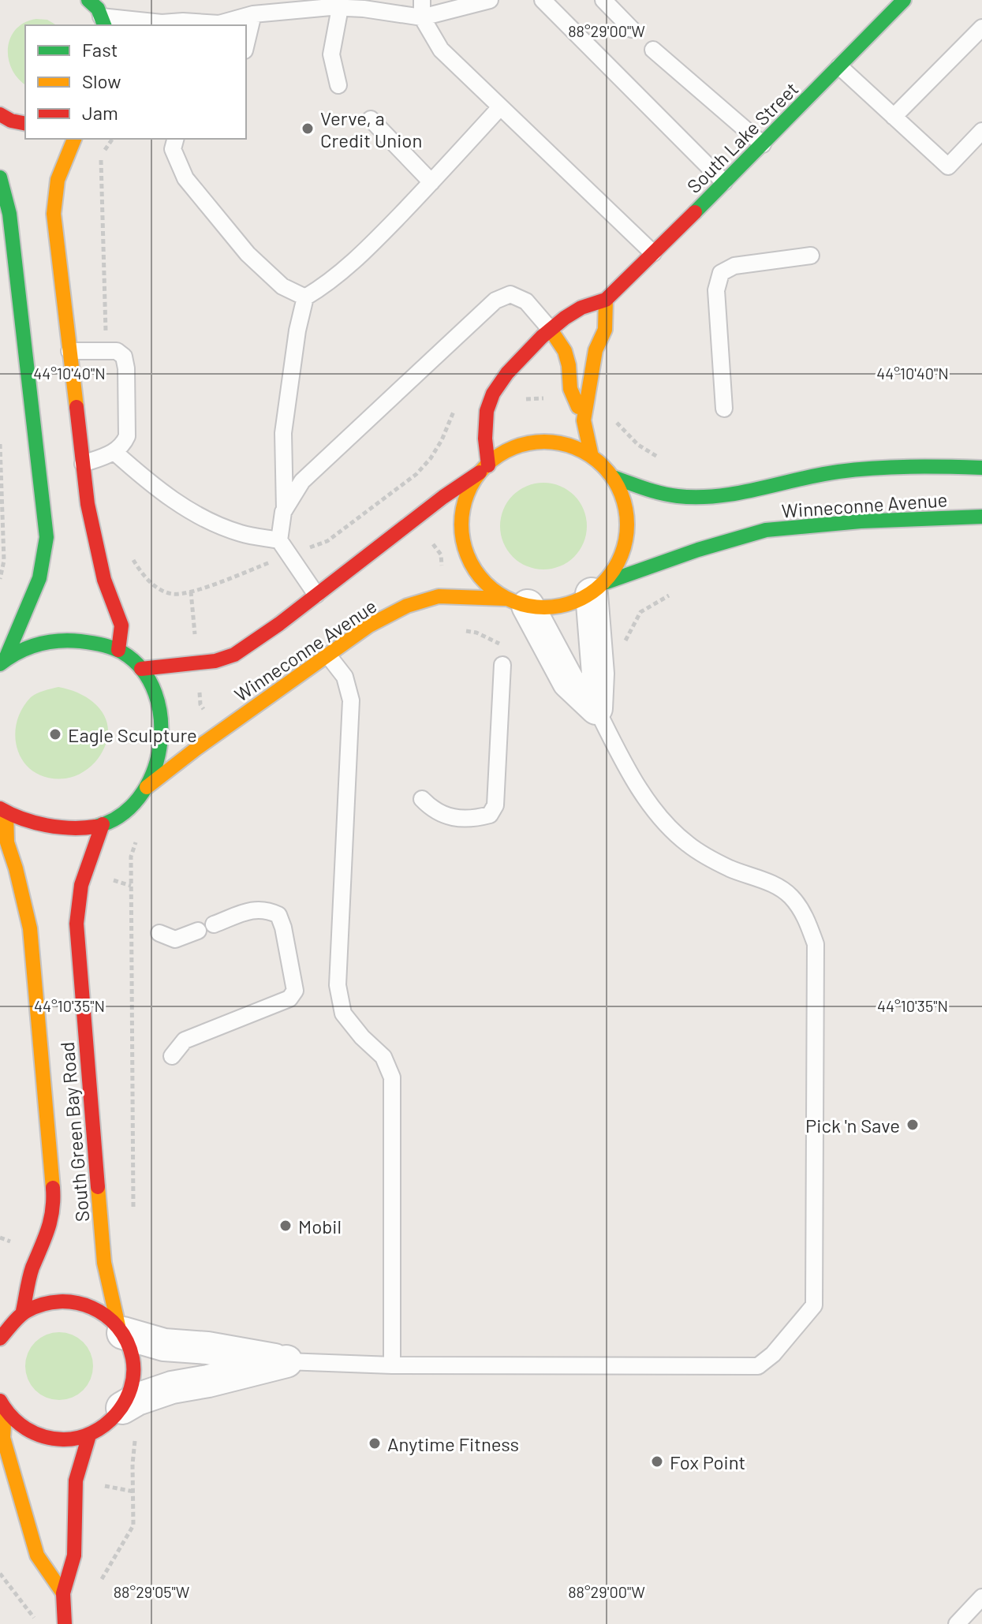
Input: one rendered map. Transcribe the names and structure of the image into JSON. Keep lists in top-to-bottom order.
{
  "streets": {
    "main road": ["South Lake Street", "Winneconne Avenue", "South Green Bay Road"]
  },
  "crossings": [
    ["South Lake Street", "Winneconne Avenue"]
  ],
  "places": [
    "Verve, a Credit Union",
    "Eagle Sculpture",
    "Pick 'n Save",
    "Mobil",
    "Anytime Fitness",
    "Fox Point"
  ],
  "legend": ["Fast", "Slow", "Jam"],
  "coordinates": [
    "88°29'00\"W",
    "44°10'40\"N",
    "44°10'35\"N",
    "88°29'05\"W"
  ]
}
